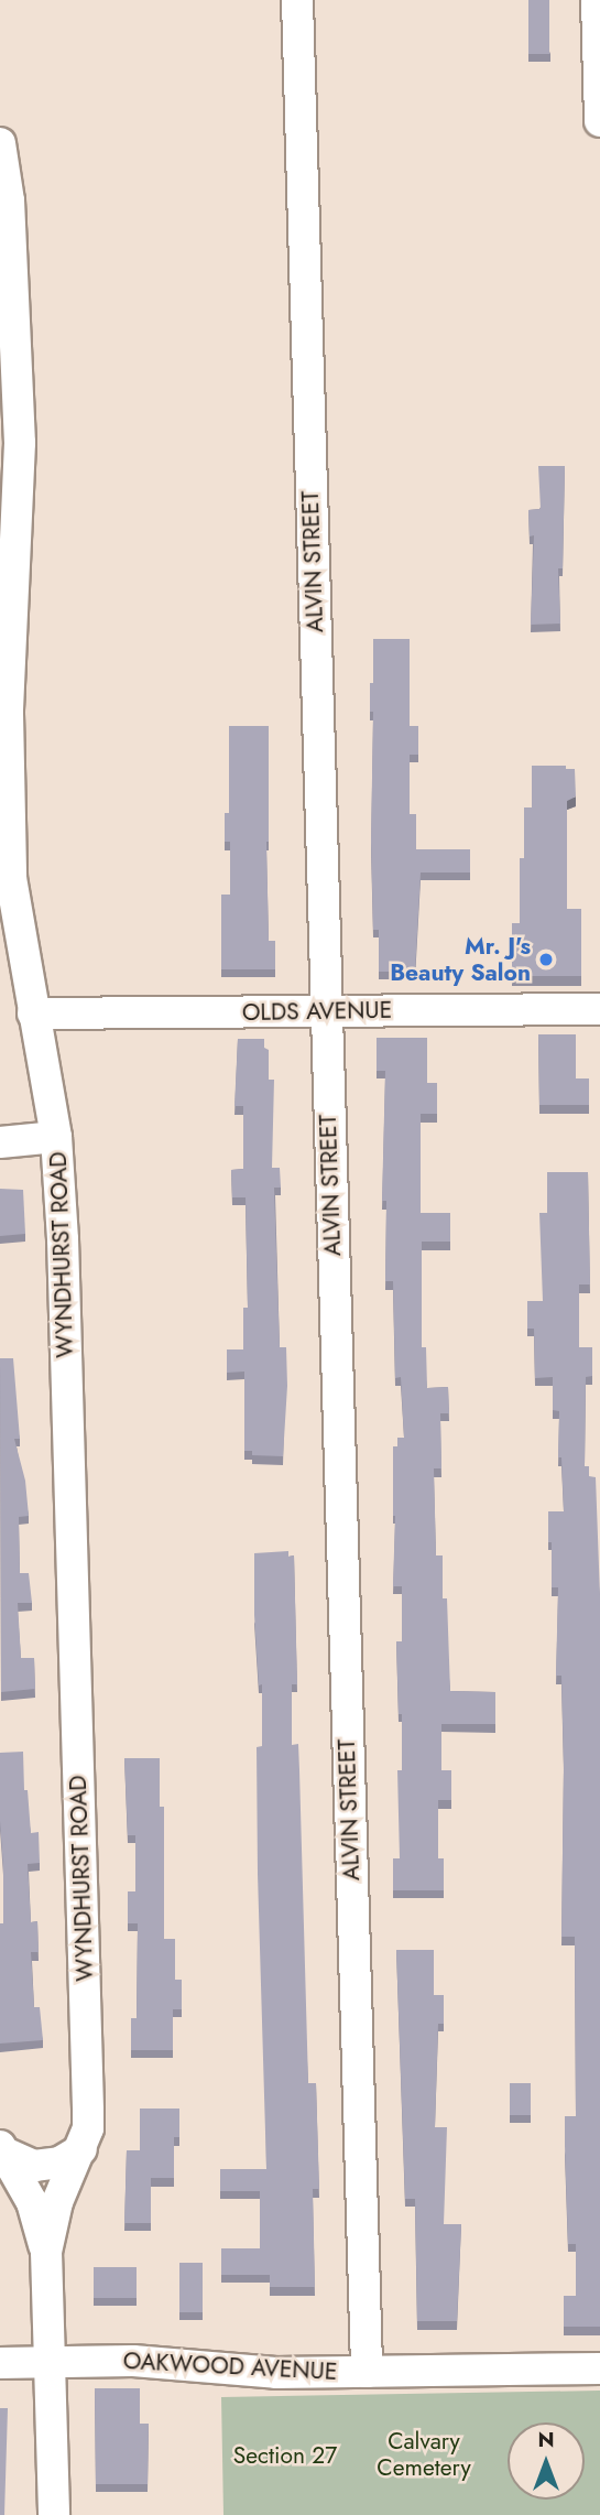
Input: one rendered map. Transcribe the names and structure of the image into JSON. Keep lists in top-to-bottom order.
{
  "streets": {
    "street": [
      "ALVIN STREET",
      "OLDS AVENUE",
      "WYNDHURST ROAD",
      "OAKWOOD AVENUE"
    ]
  },
  "crossings": [
    ["ALVIN STREET", "OLDS AVENUE"],
    ["ALVIN STREET", "OAKWOOD AVENUE"],
    ["OLDS AVENUE", "WYNDHURST ROAD"],
    ["WYNDHURST ROAD", "OAKWOOD AVENUE"]
  ],
  "parks": ["Calvary Cemetery", "Section 27"],
  "places": ["Mr. J's Beauty Salon"],
  "north": "top"
}
